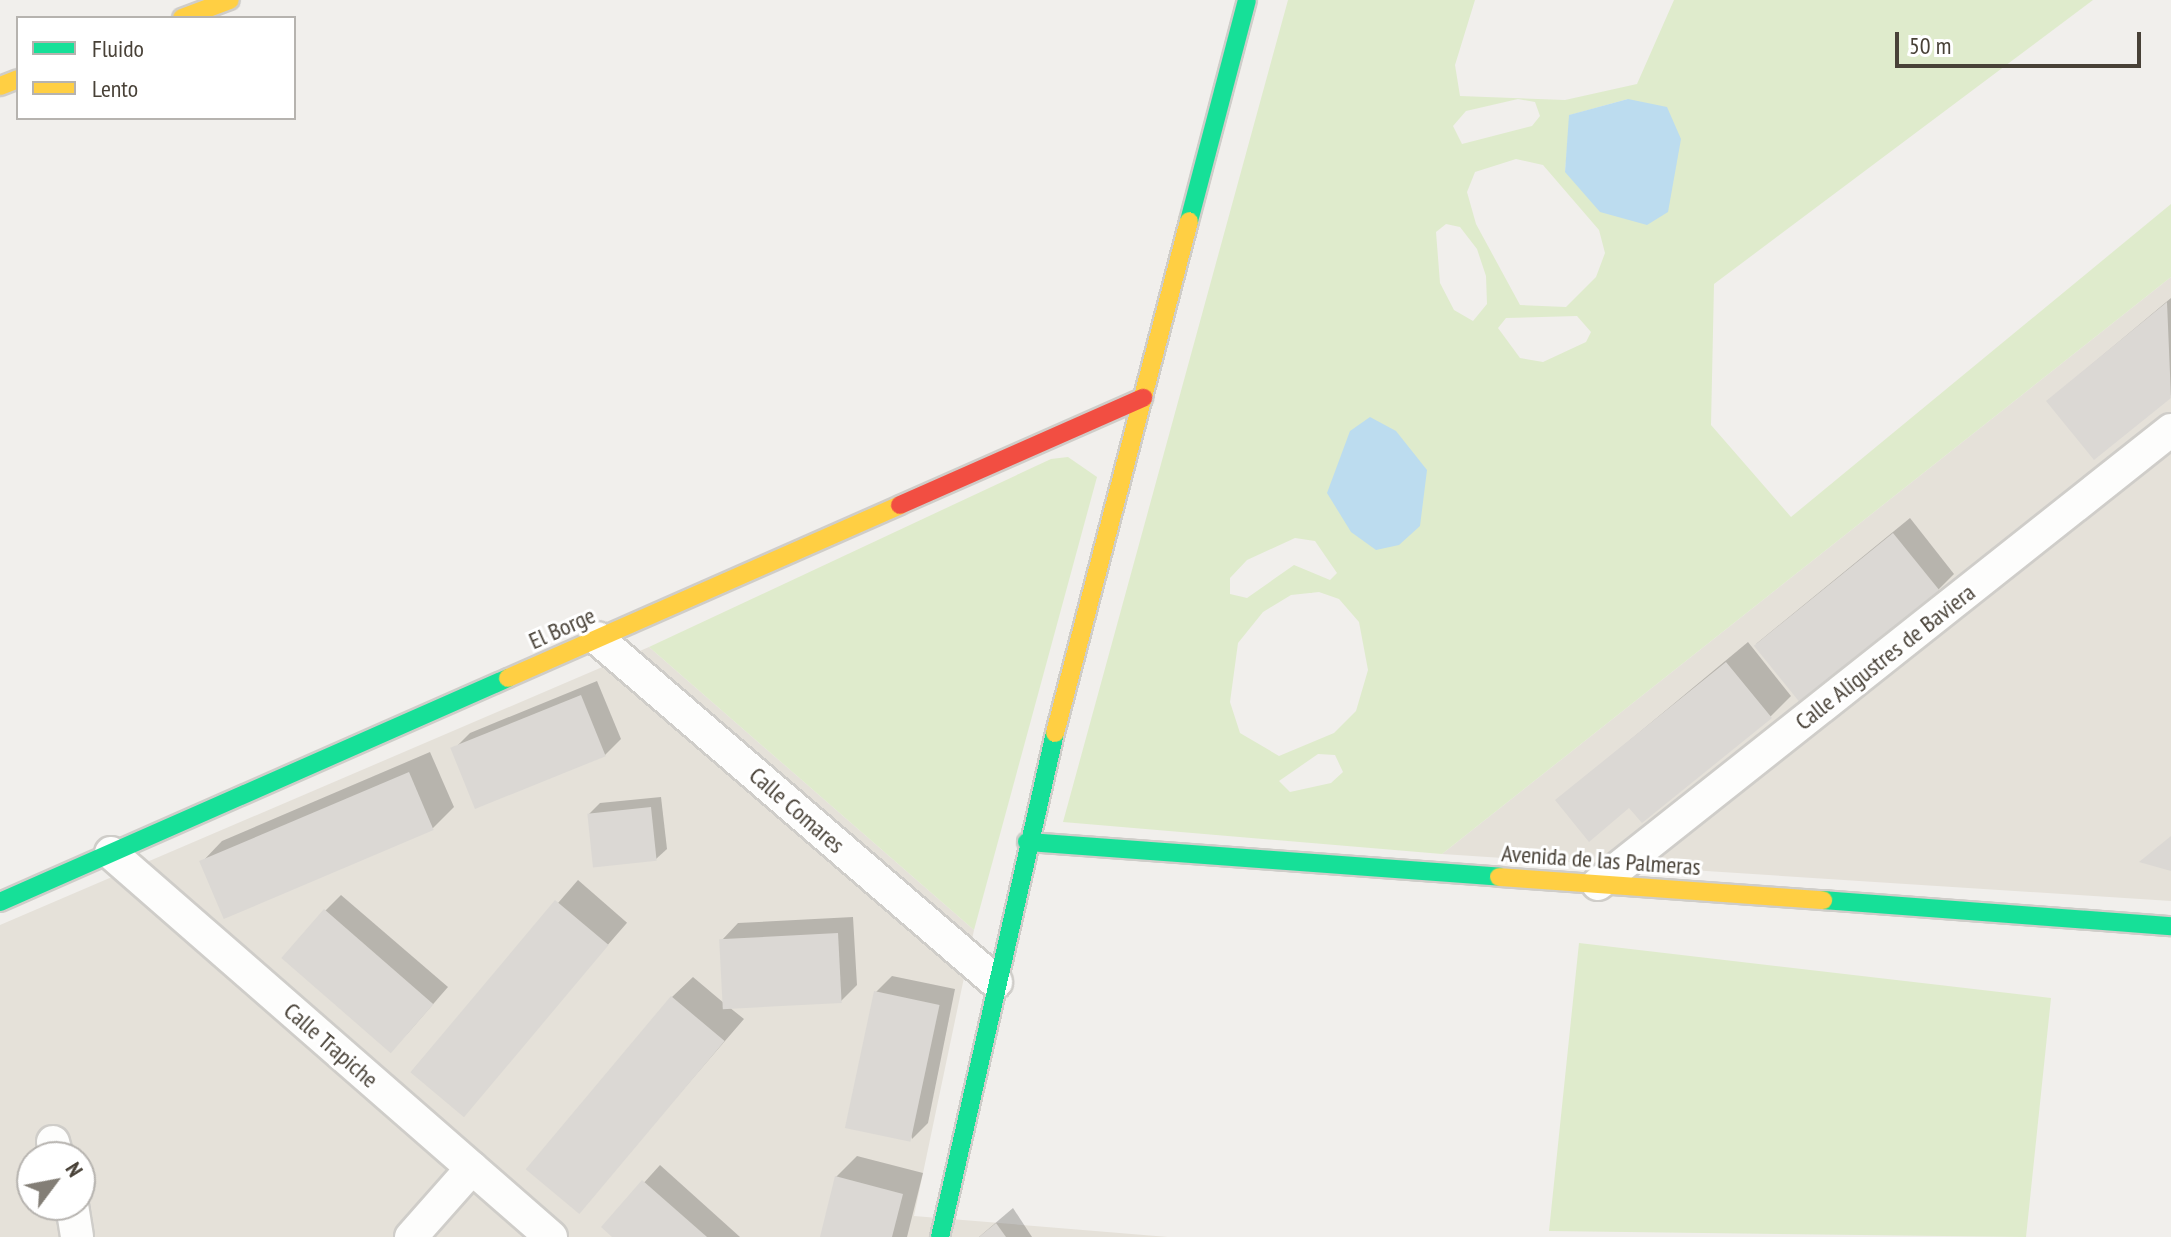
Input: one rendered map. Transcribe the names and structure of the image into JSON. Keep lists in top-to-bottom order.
{
  "streets": {
    "street": [
      "El Borge",
      "Calle Aligustres de Baviera",
      "Calle Comares",
      "Avenida de las Palmeras",
      "Calle Trapiche"
    ]
  },
  "crossings": [
    ["El Borge", "Calle Comares"],
    ["El Borge", "Calle Trapiche"],
    ["Calle Aligustres de Baviera", "Avenida de las Palmeras"]
  ],
  "legend": ["Fluido", "Lento"],
  "scale_bar": "50 m",
  "north": "top right"
}
